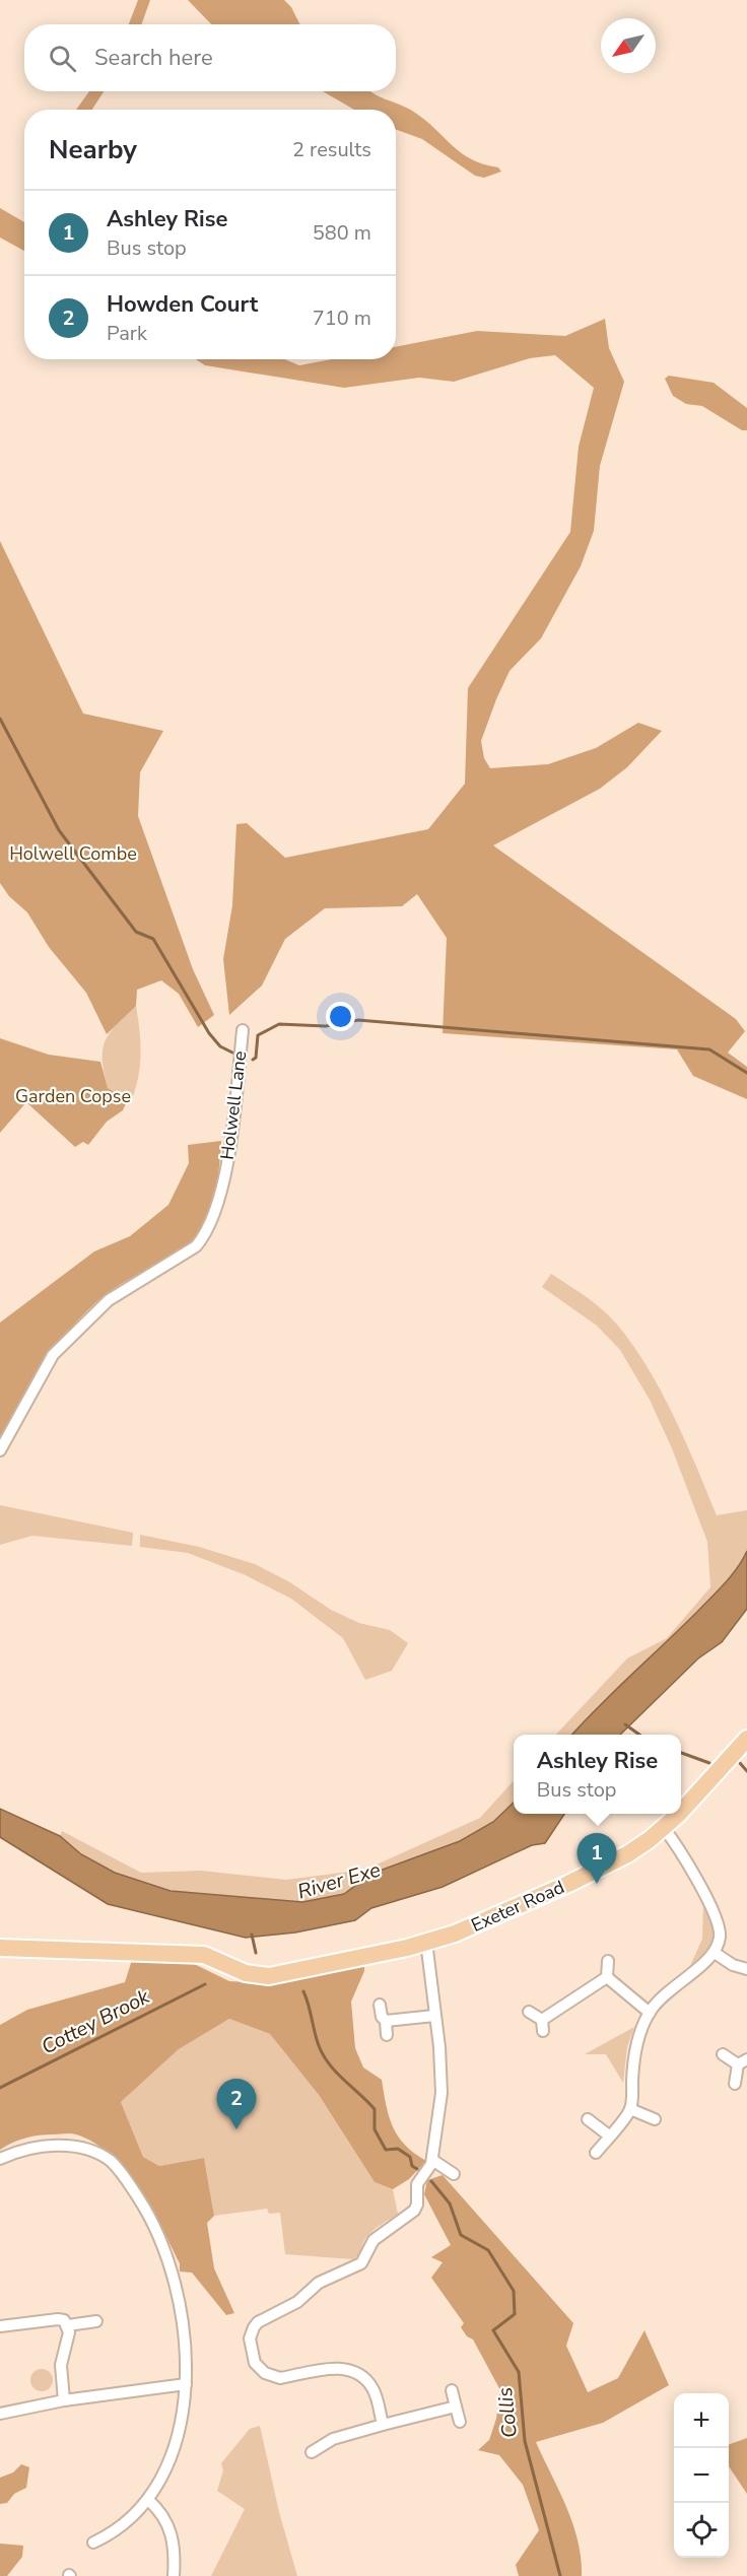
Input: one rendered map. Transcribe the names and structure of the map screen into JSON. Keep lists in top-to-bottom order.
{
  "streets": {
    "main road": ["Exeter Road"],
    "street": ["Holwell Lane"]
  },
  "water": ["River Exe", "Cottey Brook", "Collis"],
  "parks": ["Holwell Combe", "Garden Copse"],
  "north": "bottom left",
  "page": {
    "search": "Search here",
    "heading": ["Nearby", "2 results"],
    "list": [
      {
        "mark": "1",
        "name": "Ashley Rise",
        "note": "Bus stop",
        "value": "580 m"
      },
      {
        "mark": "2",
        "name": "Howden Court",
        "note": "Park",
        "value": "710 m"
      }
    ],
    "popup": ["Ashley Rise", "Bus stop"],
    "pins": ["1", "2"],
    "map_buttons": ["+", "−"]
  }
}
